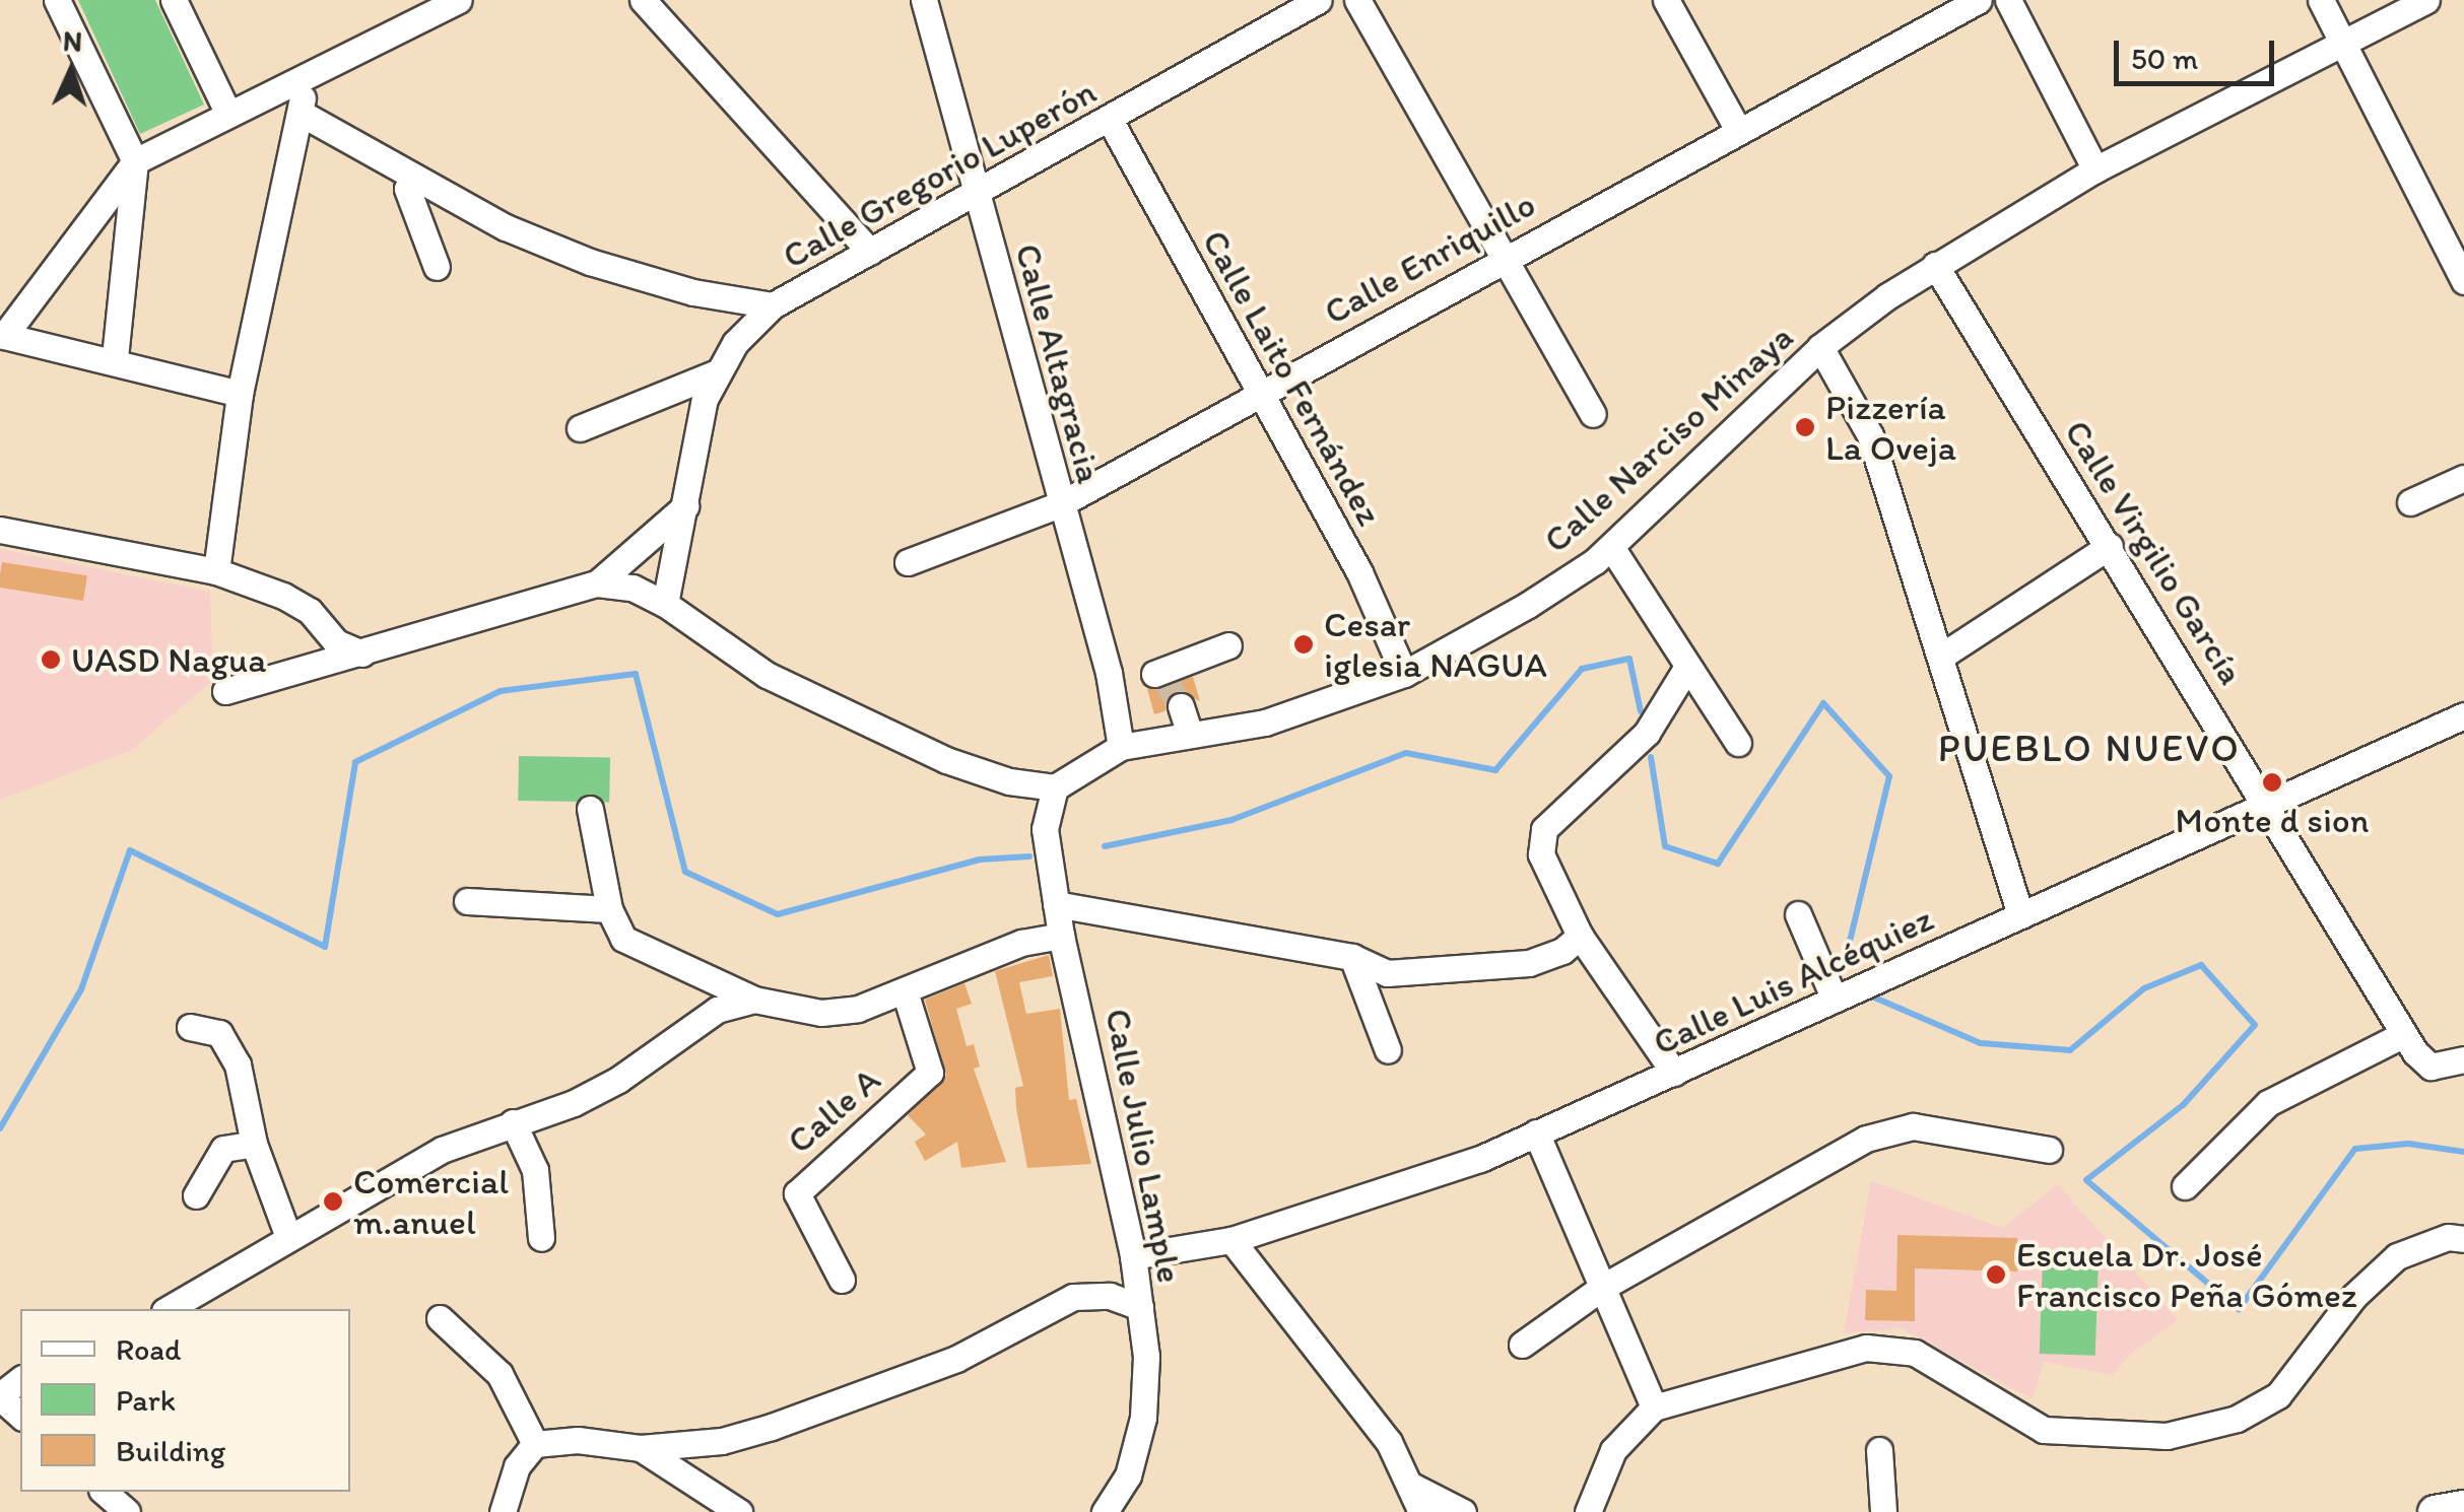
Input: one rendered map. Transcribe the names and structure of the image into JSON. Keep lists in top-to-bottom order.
{
  "streets": {
    "street": [
      "Calle Gregorio Luperón",
      "Calle Enriquillo",
      "Calle Altagracia",
      "Calle Laito Fernández",
      "Calle Narciso Minaya",
      "Calle Virgilio García",
      "Calle Luis Alcéquiez",
      "Calle A",
      "Calle Julio Lample"
    ]
  },
  "crossings": [
    ["Calle Gregorio Luperón", "Calle Altagracia"],
    ["Calle Gregorio Luperón", "Calle Laito Fernández"],
    ["Calle Enriquillo", "Calle Altagracia"],
    ["Calle Enriquillo", "Calle Laito Fernández"],
    ["Calle Altagracia", "Calle Narciso Minaya"],
    ["Calle Laito Fernández", "Calle Narciso Minaya"],
    ["Calle Narciso Minaya", "Calle Virgilio García"],
    ["Calle Narciso Minaya", "Calle Julio Lample"],
    ["Calle Virgilio García", "Calle Luis Alcéquiez"],
    ["Calle Luis Alcéquiez", "Calle Julio Lample"]
  ],
  "districts": ["PUEBLO NUEVO"],
  "places": [
    "Pizzería La Oveja",
    "Cesar iglesia NAGUA",
    "UASD Nagua",
    "Monte d sion",
    "Comercial m.anuel",
    "Escuela Dr. José Francisco Peña Gómez"
  ],
  "legend": ["Road", "Park", "Building"],
  "scale_bar": "50 m",
  "north": "top"
}
